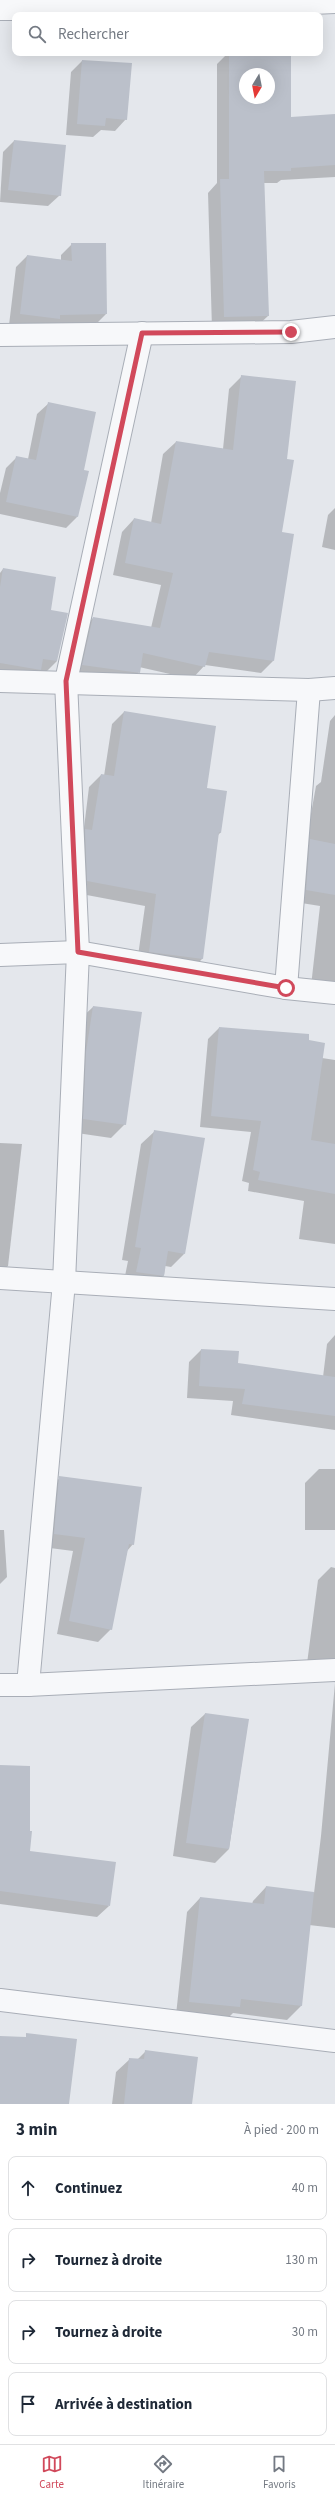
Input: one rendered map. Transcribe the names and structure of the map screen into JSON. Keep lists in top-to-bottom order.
{
  "north": "bottom",
  "page": {
    "search": "Rechercher",
    "heading": ["3 min", "À pied · 200 m"],
    "list": [
      ["Continuez", "40 m"],
      ["Tournez à droite", "130 m"],
      ["Tournez à droite", "30 m"],
      "Arrivée à destination"
    ],
    "nav": ["Carte", "Itinéraire", "Favoris"]
  }
}
